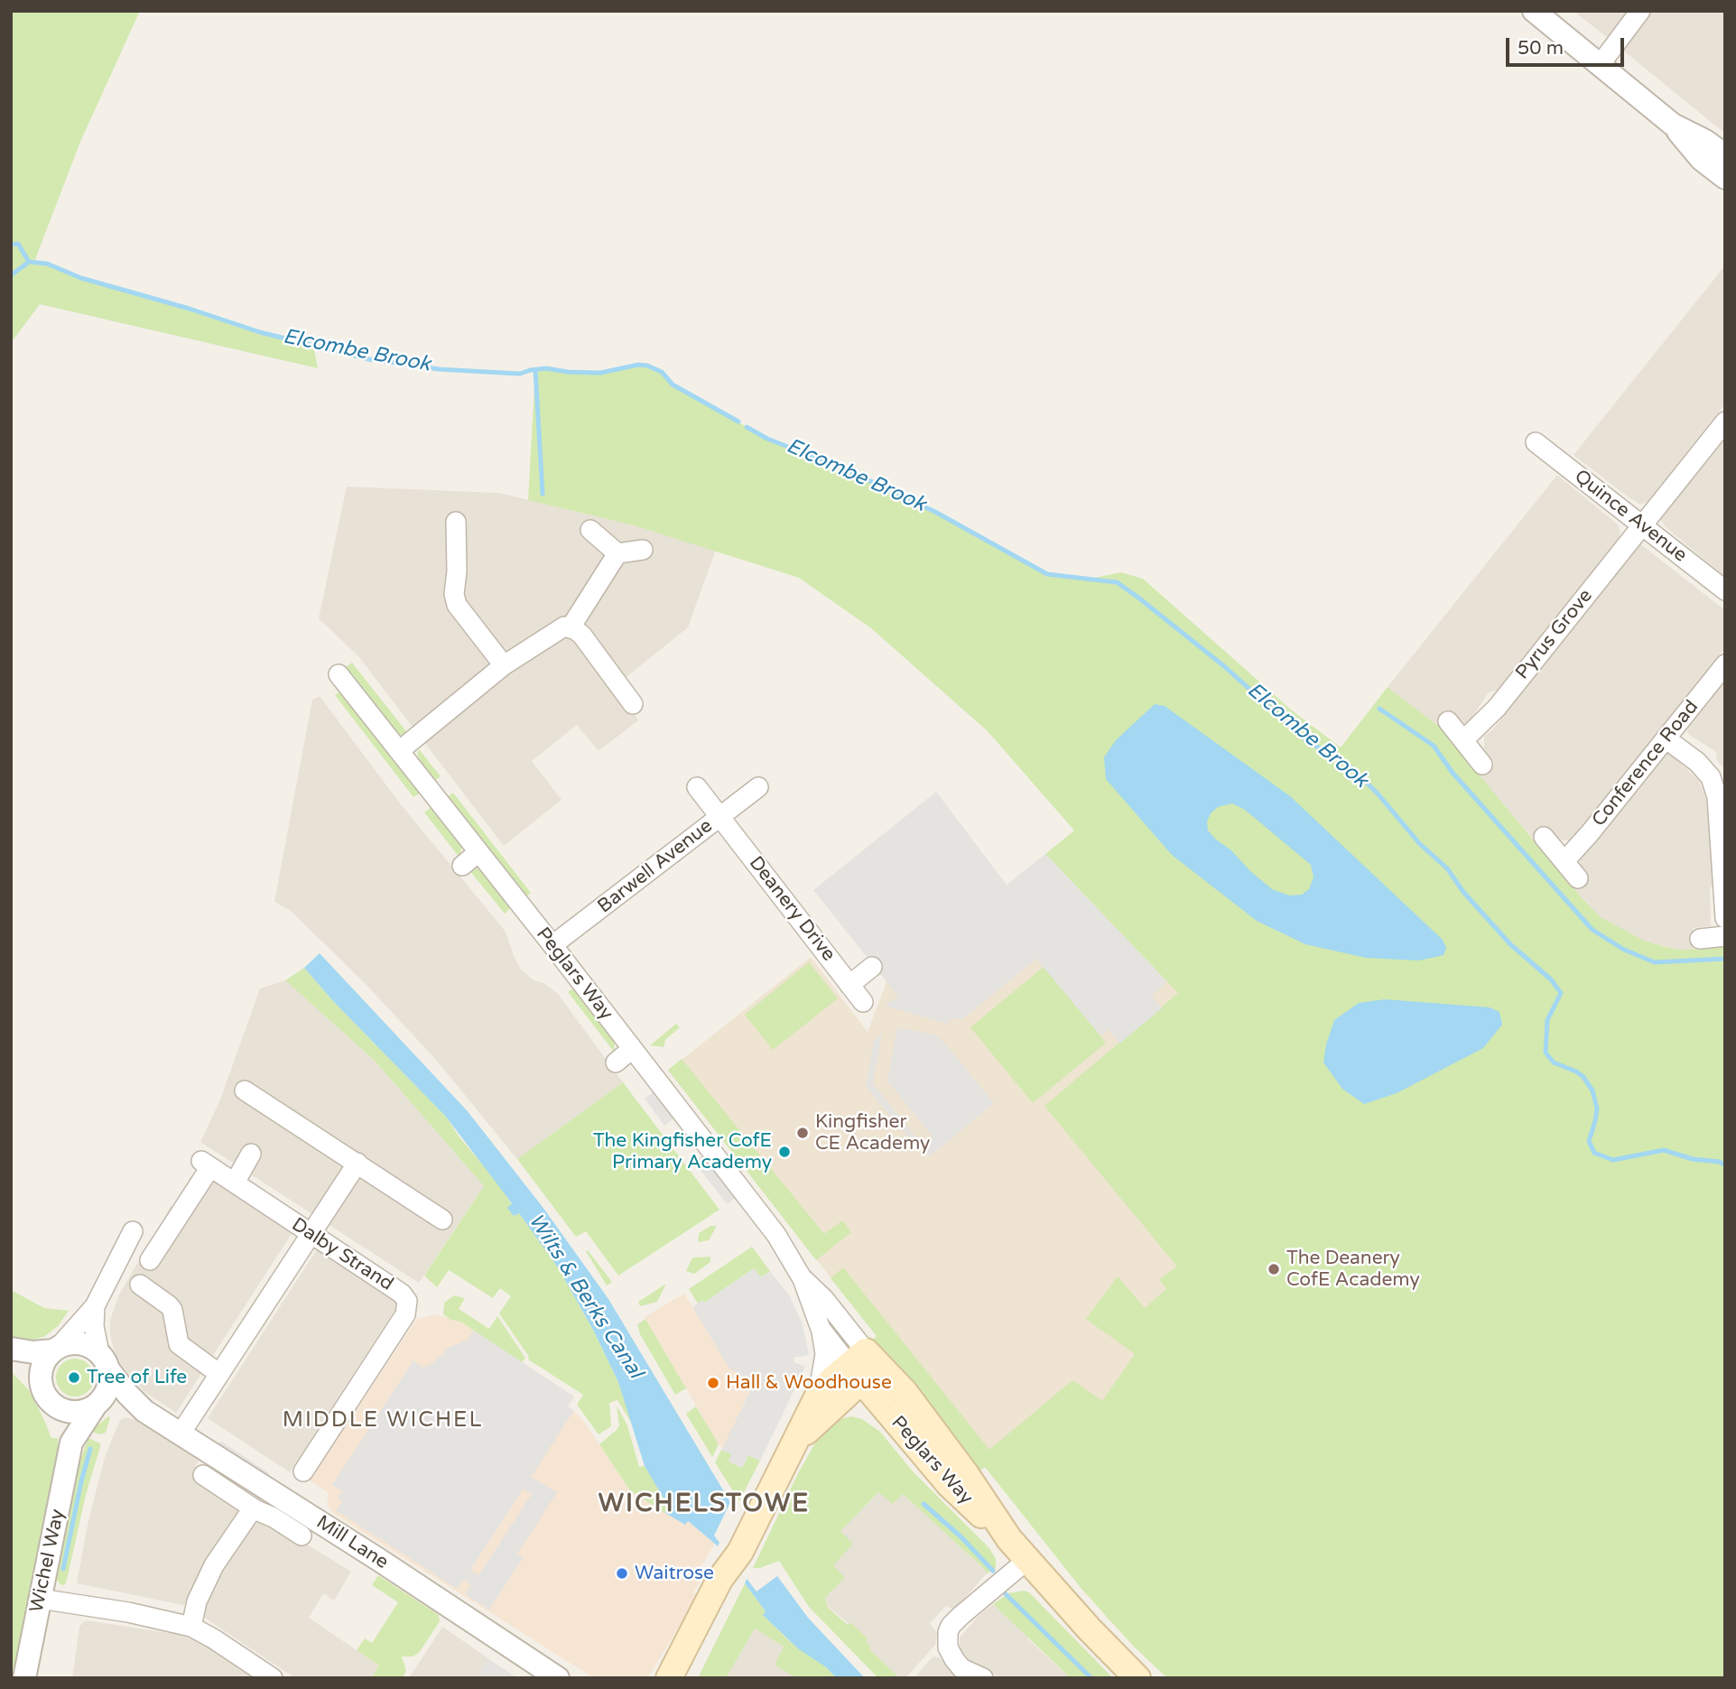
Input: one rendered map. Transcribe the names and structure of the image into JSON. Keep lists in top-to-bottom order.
{
  "streets": {
    "main road": ["Peglars Way"],
    "street": [
      "Quince Avenue",
      "Pyrus Grove",
      "Conference Road",
      "Barwell Avenue",
      "Deanery Drive",
      "Dalby Strand",
      "Mill Lane",
      "Wichel Way"
    ]
  },
  "crossings": [
    ["Quince Avenue", "Pyrus Grove"],
    ["Barwell Avenue", "Deanery Drive"],
    ["Barwell Avenue", "Peglars Way"],
    ["Mill Lane", "Wichel Way"]
  ],
  "districts": ["MIDDLE WICHEL", "WICHELSTOWE"],
  "water": ["Elcombe Brook", "Wilts & Berks Canal"],
  "places": [
    "Kingfisher CE Academy",
    "The Kingfisher CofE Primary Academy",
    "The Deanery CofE Academy",
    "Tree of Life",
    "Hall & Woodhouse",
    "Waitrose"
  ],
  "scale_bar": "50 m"
}
